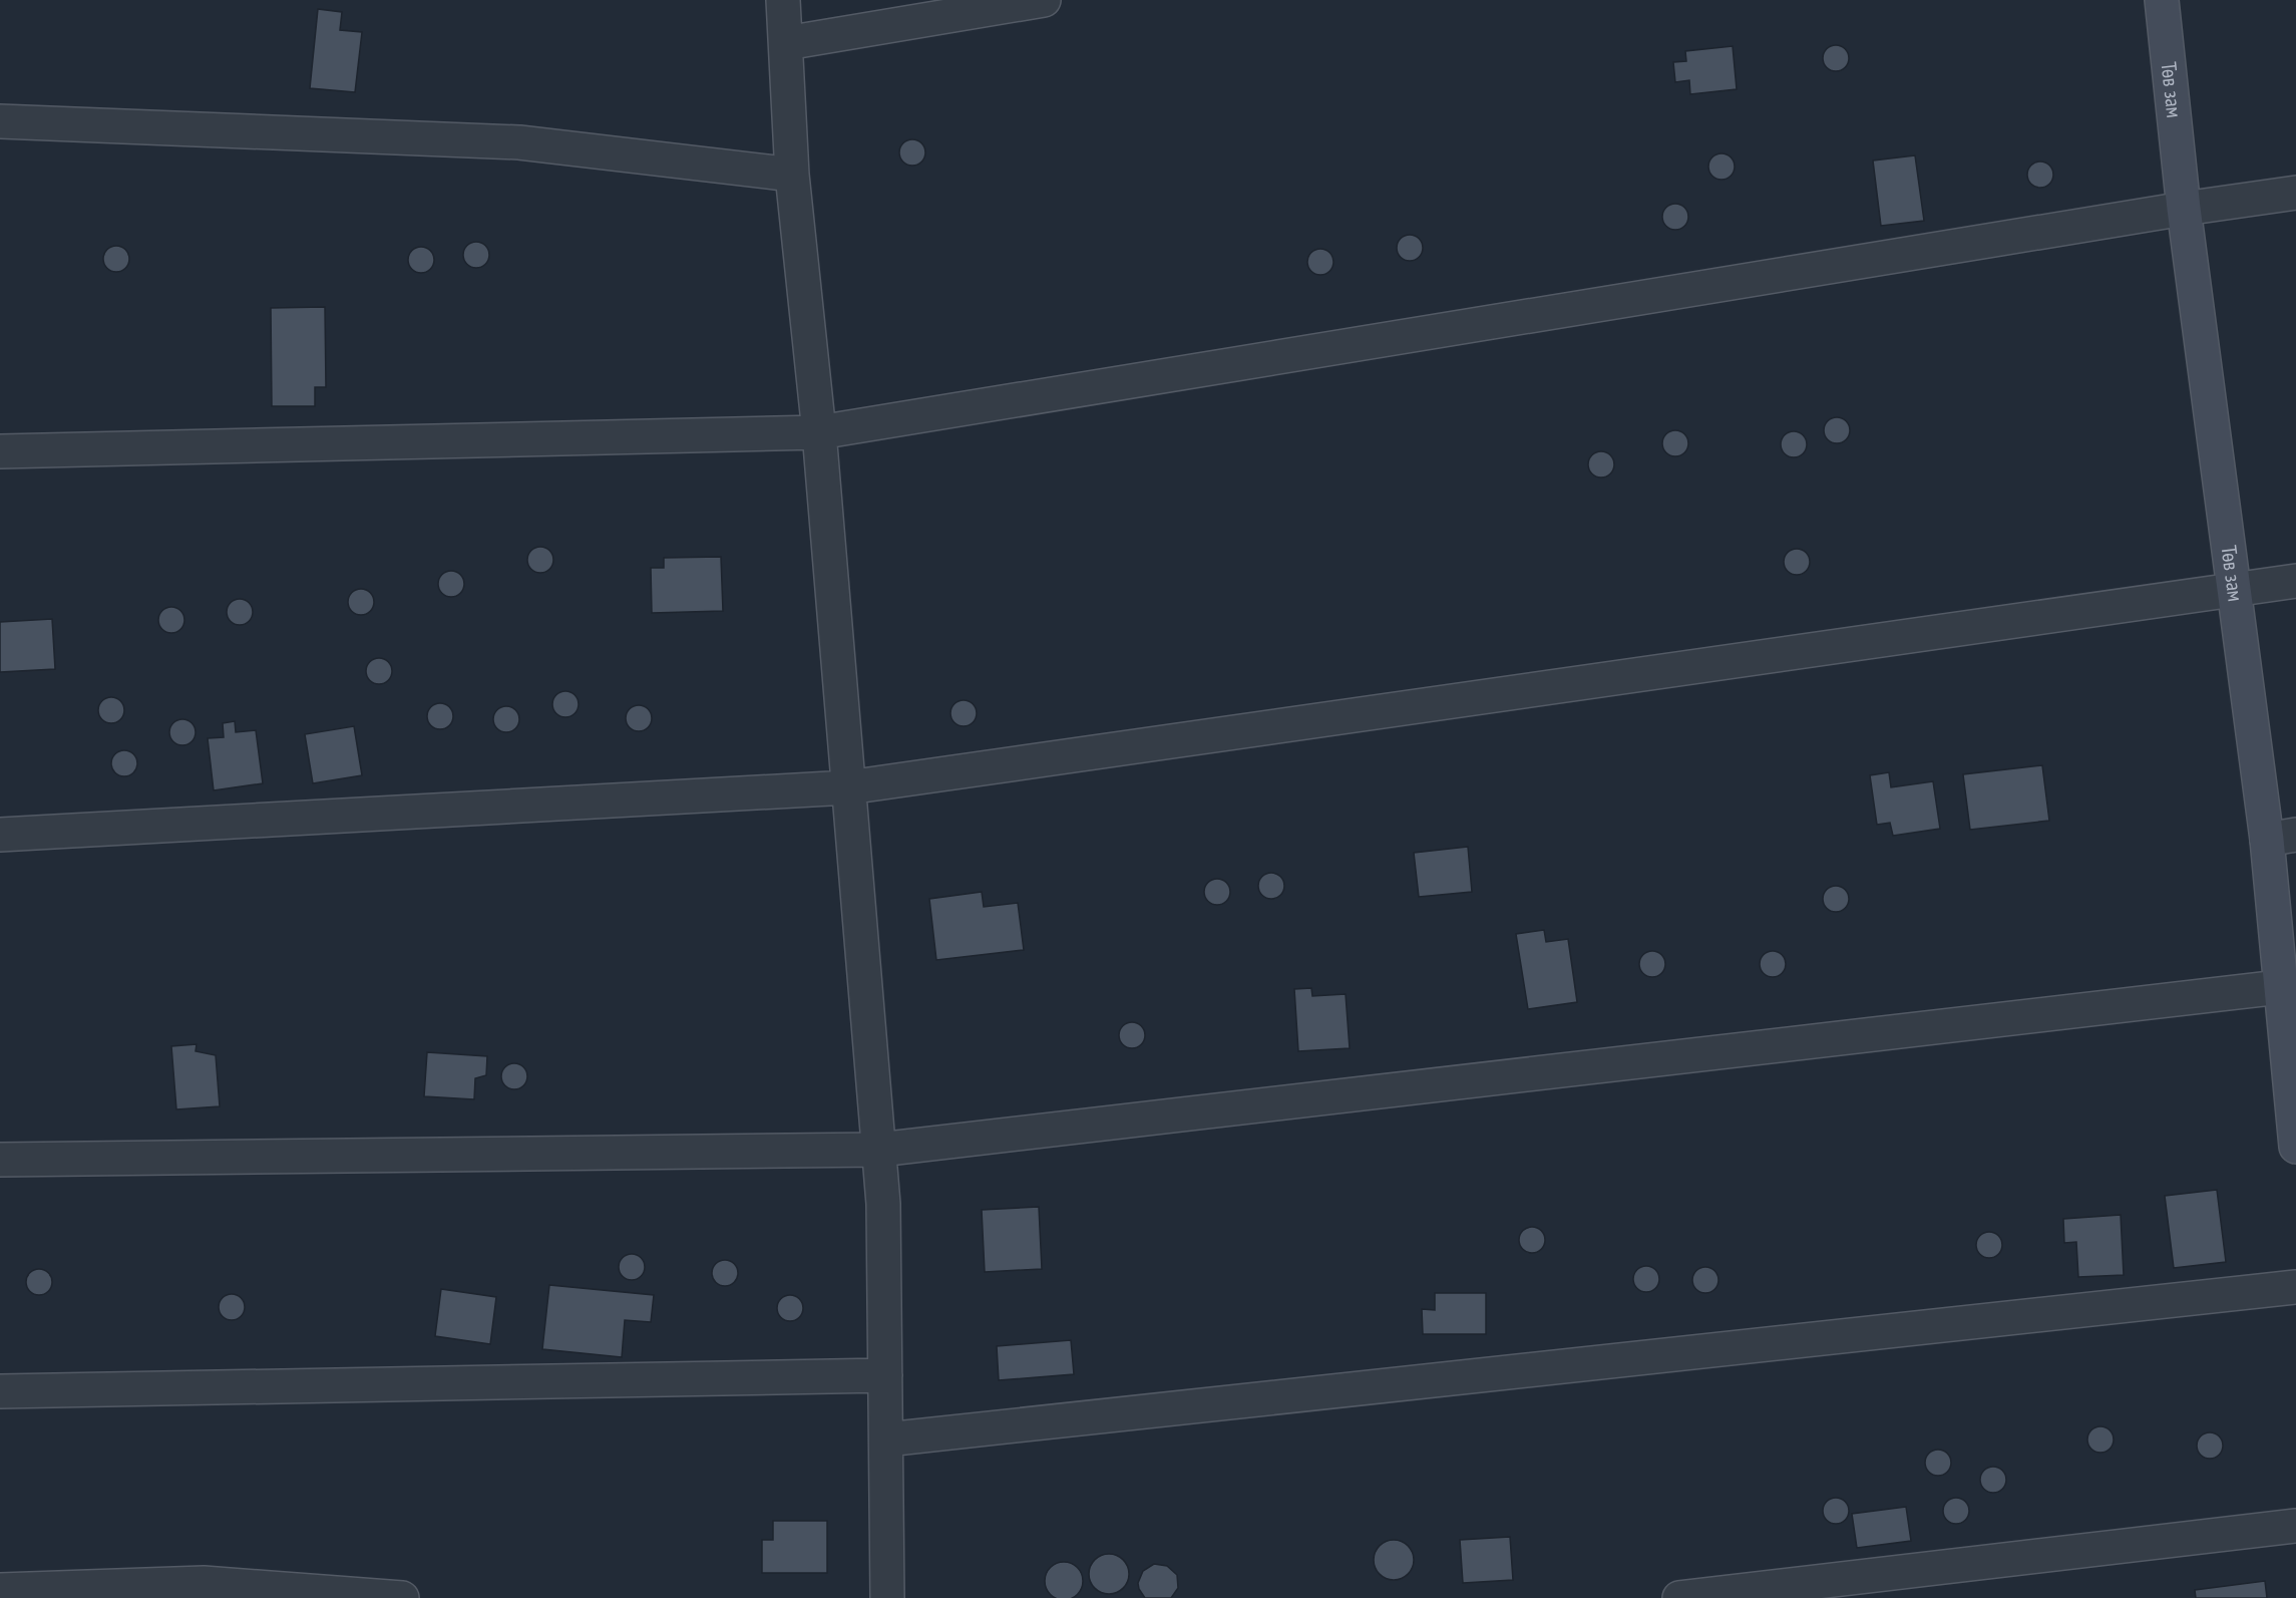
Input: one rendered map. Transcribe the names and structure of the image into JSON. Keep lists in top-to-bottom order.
{
  "streets": {
    "street": ["Төв зам"]
  }
}
